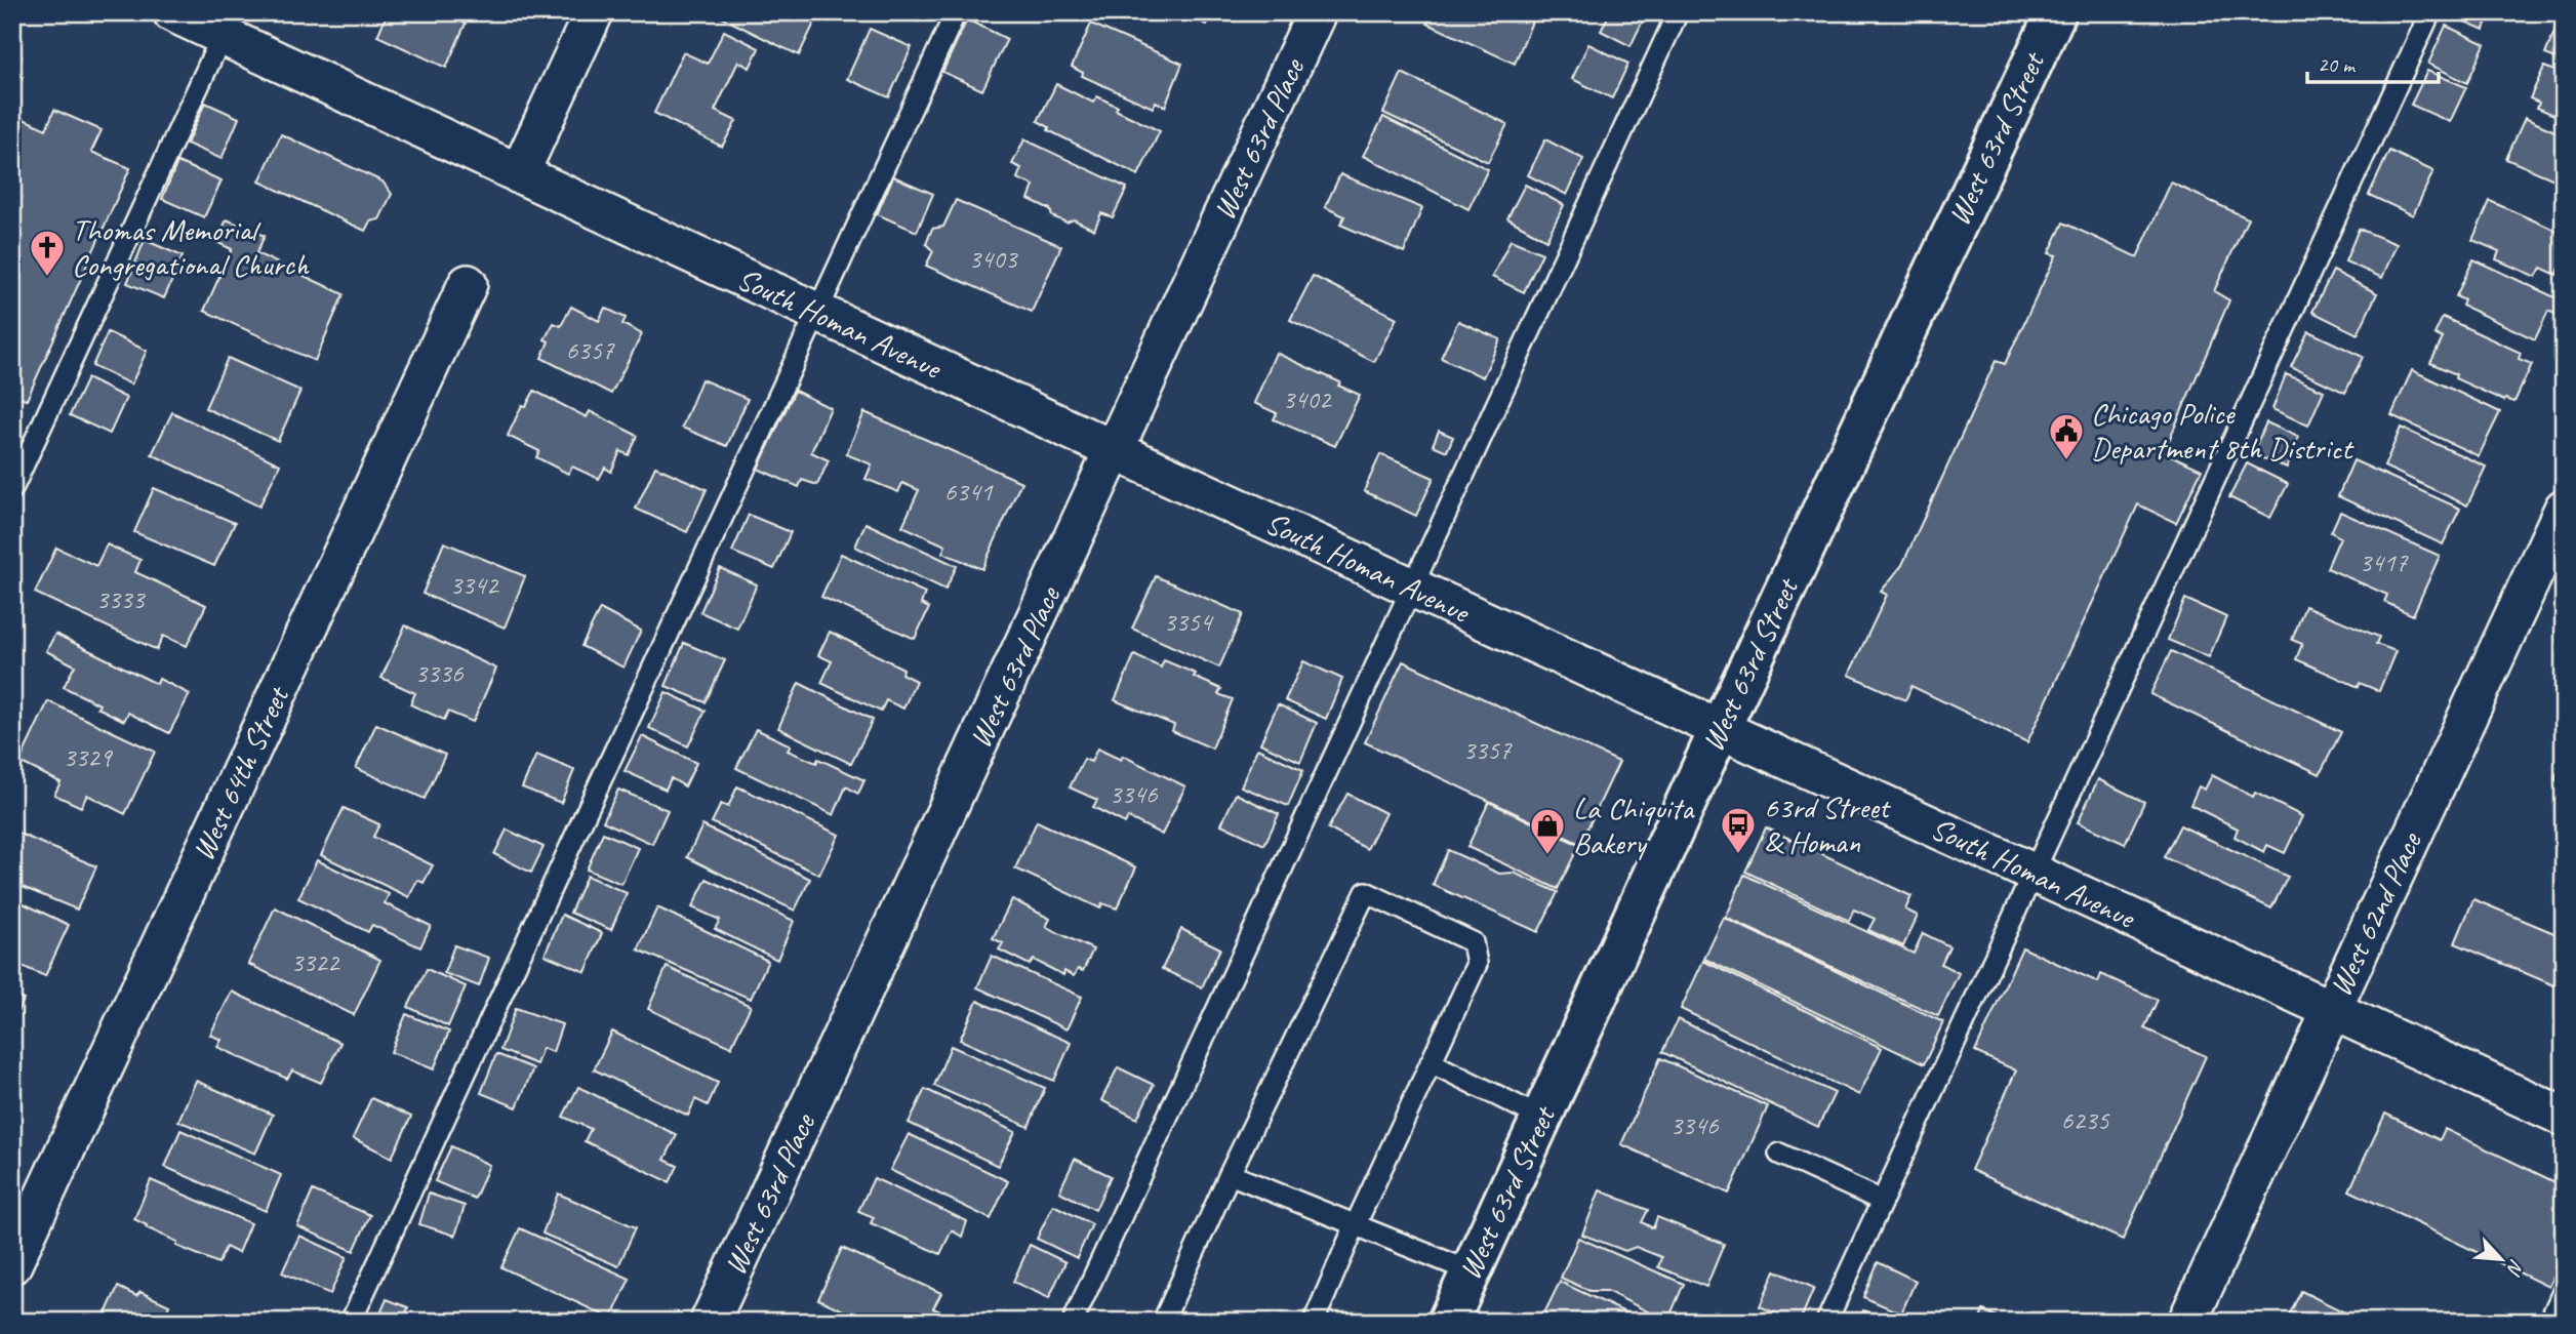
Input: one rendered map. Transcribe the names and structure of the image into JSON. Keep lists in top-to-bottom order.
{
  "streets": {
    "main road": ["West 63rd Street"],
    "street": [
      "West 63rd Place",
      "South Homan Avenue",
      "West 64th Street",
      "West 62nd Place"
    ]
  },
  "crossings": [
    ["West 63rd Place", "South Homan Avenue"],
    ["West 63rd Street", "South Homan Avenue"],
    ["South Homan Avenue", "West 62nd Place"]
  ],
  "places": {
    "church": ["Thomas Memorial Congregational Church"],
    "public building": ["Chicago Police Department 8th District"],
    "bus stop": ["63rd Street & Homan"],
    "shop": ["La Chiquita Bakery"]
  },
  "house_numbers": [
    "3403",
    "6357",
    "3402",
    "6341",
    "3417",
    "3342",
    "3333",
    "3354",
    "3336",
    "3357",
    "3329",
    "3346",
    "3322",
    "6235",
    "3346"
  ],
  "scale_bar": "20 m",
  "north": "bottom right"
}
